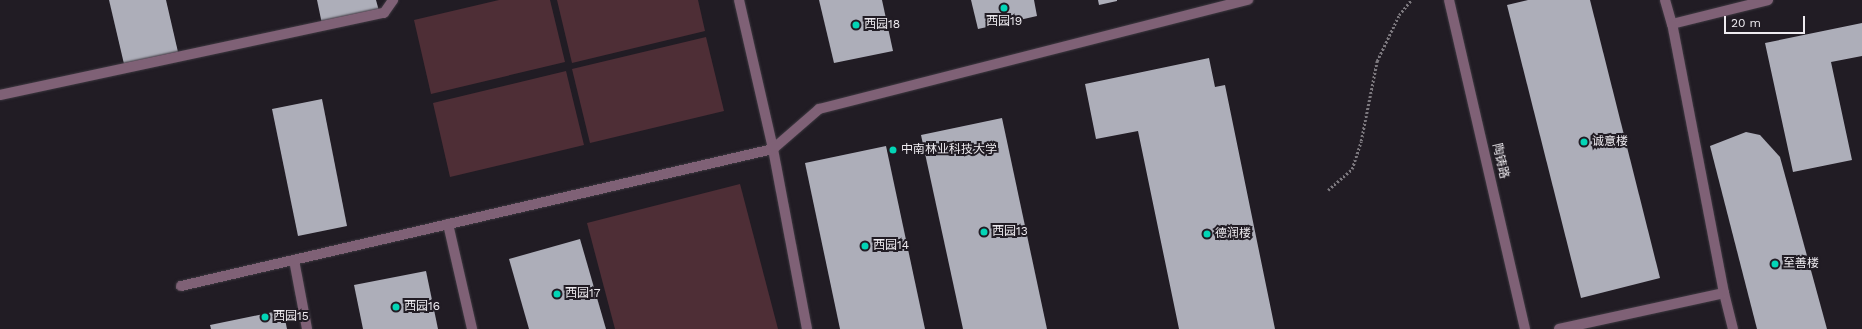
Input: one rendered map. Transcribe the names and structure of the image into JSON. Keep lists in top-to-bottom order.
{
  "streets": {
    "street": ["陶铸路"]
  },
  "places": [
    "西园19",
    "西园18",
    "诚意楼",
    "中南林业科技大学",
    "西园13",
    "德润楼",
    "西园14",
    "至善楼",
    "西园17",
    "西园16",
    "西园15"
  ],
  "scale_bar": "20 m"
}
